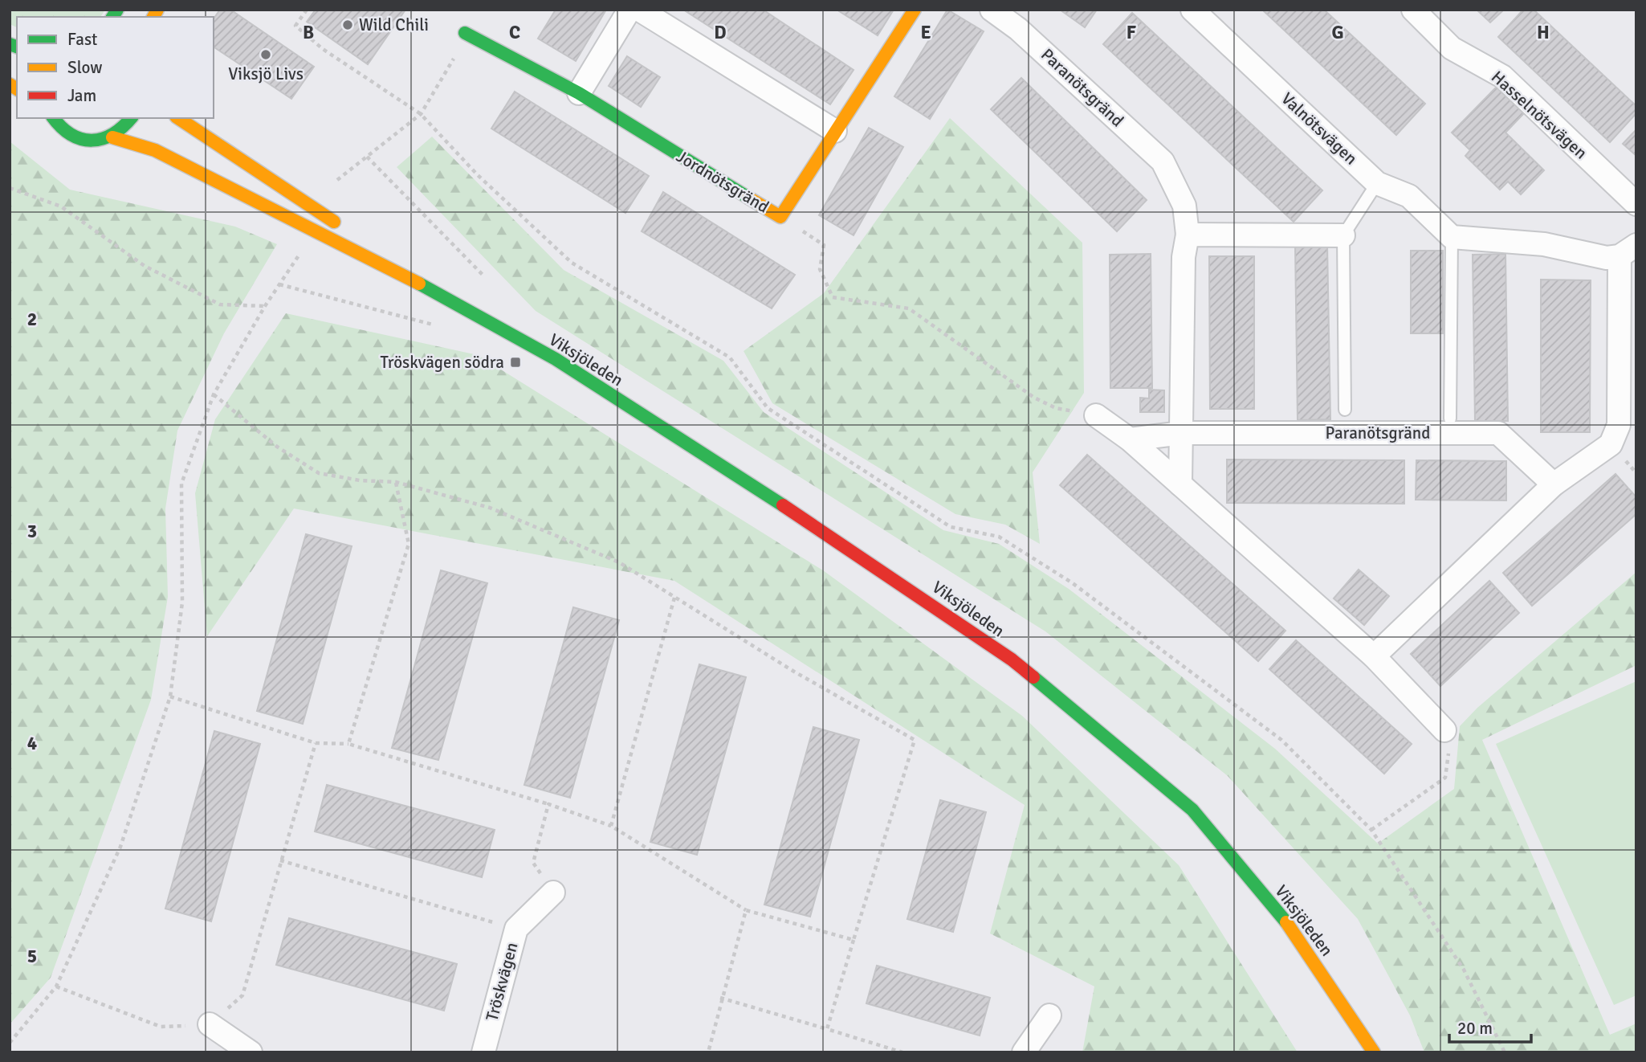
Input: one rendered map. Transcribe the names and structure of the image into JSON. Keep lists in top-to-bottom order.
{
  "streets": {
    "main road": ["Jordnötsgränd", "Viksjöleden"],
    "street": [
      "Paranötsgränd",
      "Hasselnötsvägen",
      "Valnötsvägen",
      "Tröskvägen"
    ]
  },
  "crossings": [
    ["Paranötsgränd", "Valnötsvägen"]
  ],
  "places": {
    "other": ["Wild Chili", "Viksjö Livs"],
    "transit": ["Tröskvägen södra"]
  },
  "legend": ["Fast", "Slow", "Jam"],
  "scale_bar": "20 m",
  "grid": {
    "columns": [
      "B",
      "C",
      "D",
      "E",
      "F",
      "G",
      "H"
    ],
    "rows": [
      "2",
      "3",
      "4",
      "5"
    ]
  }
}
